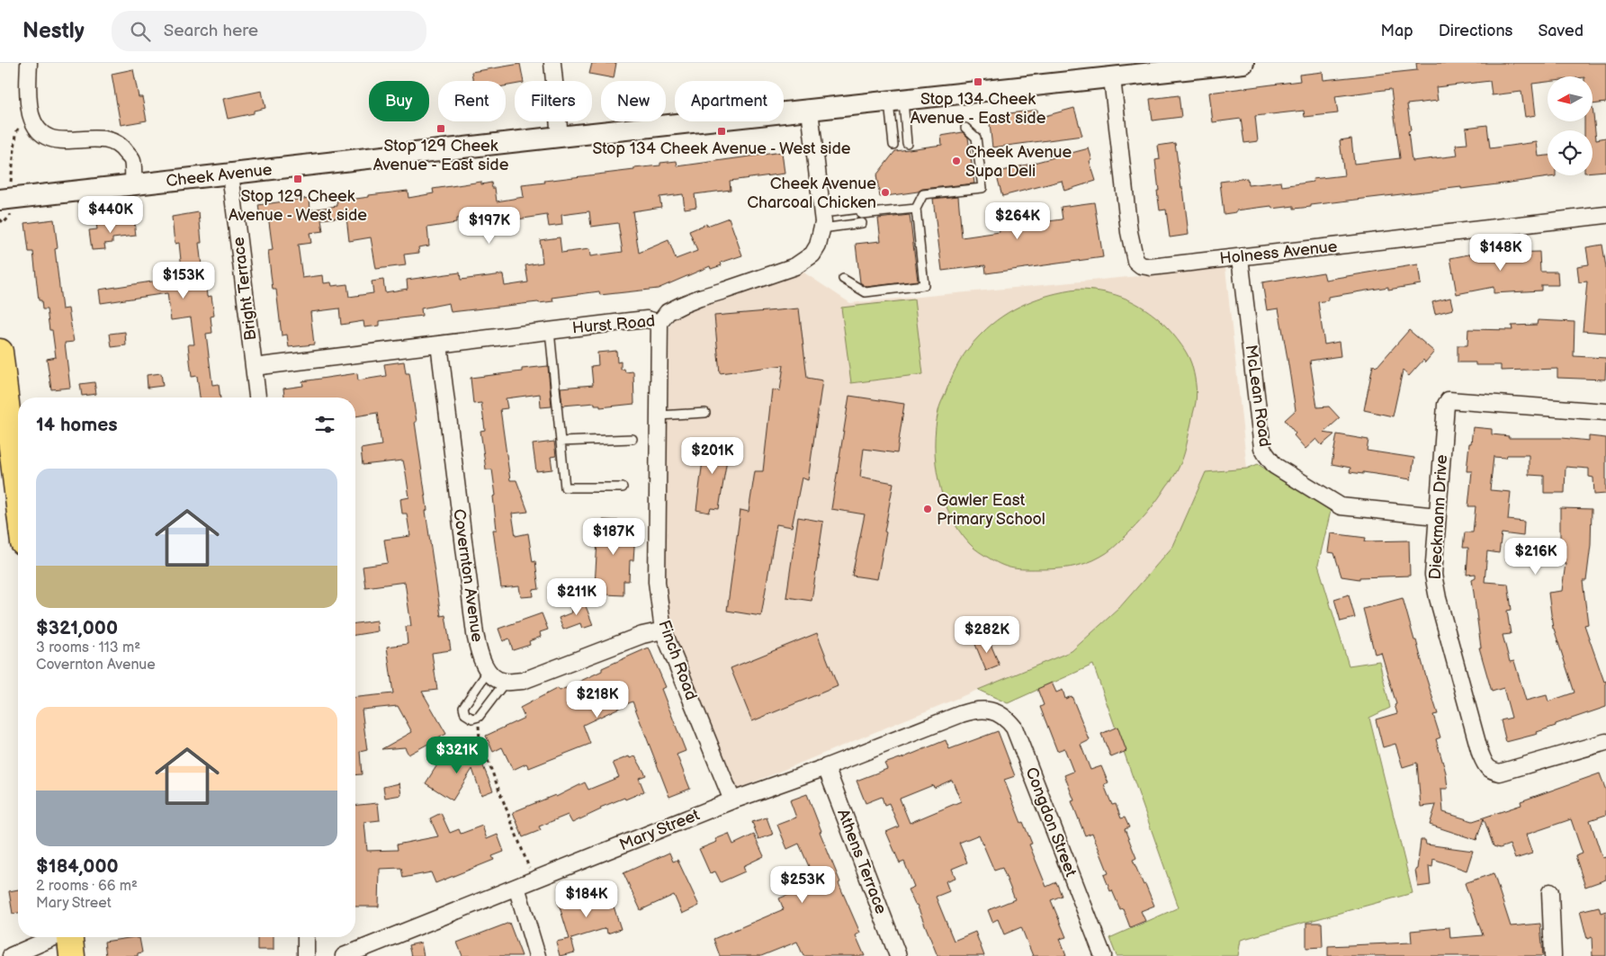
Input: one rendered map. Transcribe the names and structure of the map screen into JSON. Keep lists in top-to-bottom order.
{
  "streets": {
    "street": [
      "Cheek Avenue",
      "Holness Avenue",
      "Bright Terrace",
      "Hurst Road",
      "McLean Road",
      "Dieckmann Drive",
      "Covernton Avenue",
      "Finch Road",
      "Congdon Street",
      "Mary Street",
      "Athens Terrace"
    ]
  },
  "crossings": [
    ["Cheek Avenue", "Holness Avenue"],
    ["Cheek Avenue", "Bright Terrace"],
    ["Cheek Avenue", "Hurst Road"],
    ["Holness Avenue", "McLean Road"],
    ["Bright Terrace", "Hurst Road"],
    ["Hurst Road", "Covernton Avenue"],
    ["Hurst Road", "Finch Road"],
    ["McLean Road", "Dieckmann Drive"],
    ["Finch Road", "Mary Street"],
    ["Congdon Street", "Mary Street"],
    ["Mary Street", "Athens Terrace"]
  ],
  "places": {
    "transit": [
      "Stop 134 Cheek Avenue - East side",
      "Stop 129 Cheek Avenue - East side",
      "Stop 134 Cheek Avenue - West side",
      "Stop 129 Cheek Avenue - West side"
    ],
    "other": ["Cheek Avenue Supa Deli", "Cheek Avenue Charcoal Chicken", "Gawler East Primary School"]
  },
  "north": "left",
  "page": {
    "header": "Nestly",
    "search": "Search here",
    "nav": ["Map", "Directions", "Saved"],
    "chip": [
      "Buy",
      "Rent",
      "Filters",
      "New",
      "Apartment"
    ],
    "price": [
      "$440K",
      "$264K",
      "$197K",
      "$148K",
      "$153K",
      "$201K",
      "$187K",
      "$216K",
      "$211K",
      "$282K",
      "$218K",
      "$321K",
      "$253K",
      "$184K"
    ],
    "heading": "14 homes",
    "list": [
      {
        "name": "$321,000",
        "note": "3 rooms · 113 m² · Covernton Avenue"
      },
      {
        "name": "$184,000",
        "note": "2 rooms · 66 m² · Mary Street"
      }
    ]
  }
}
